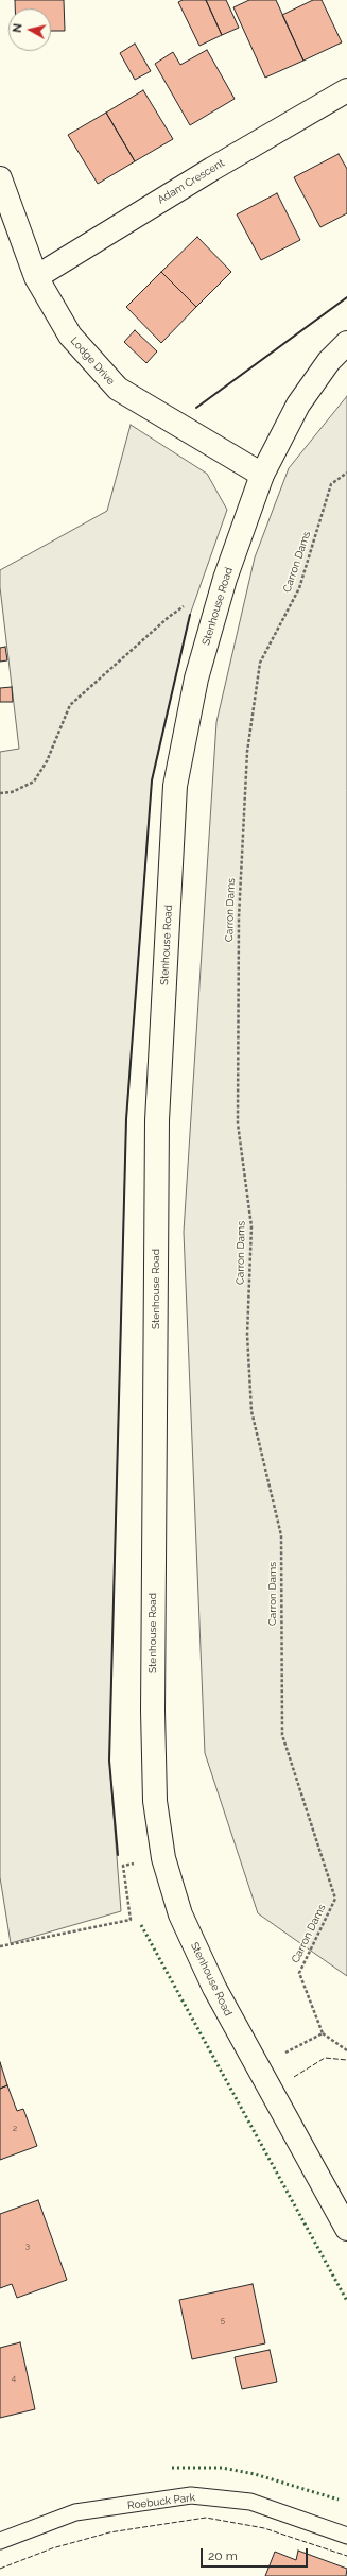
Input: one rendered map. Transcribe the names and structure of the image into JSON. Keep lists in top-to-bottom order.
{
  "streets": {
    "street": ["Adam Crescent", "Lodge Drive", "Stenhouse Road"],
    "lane": ["Roebuck Park"],
    "path": ["Carron Dams"]
  },
  "crossings": [
    ["Adam Crescent", "Lodge Drive"],
    ["Lodge Drive", "Stenhouse Road"]
  ],
  "house_numbers": [
    "2",
    "3",
    "5",
    "4"
  ],
  "scale_bar": "20 m",
  "north": "left"
}
